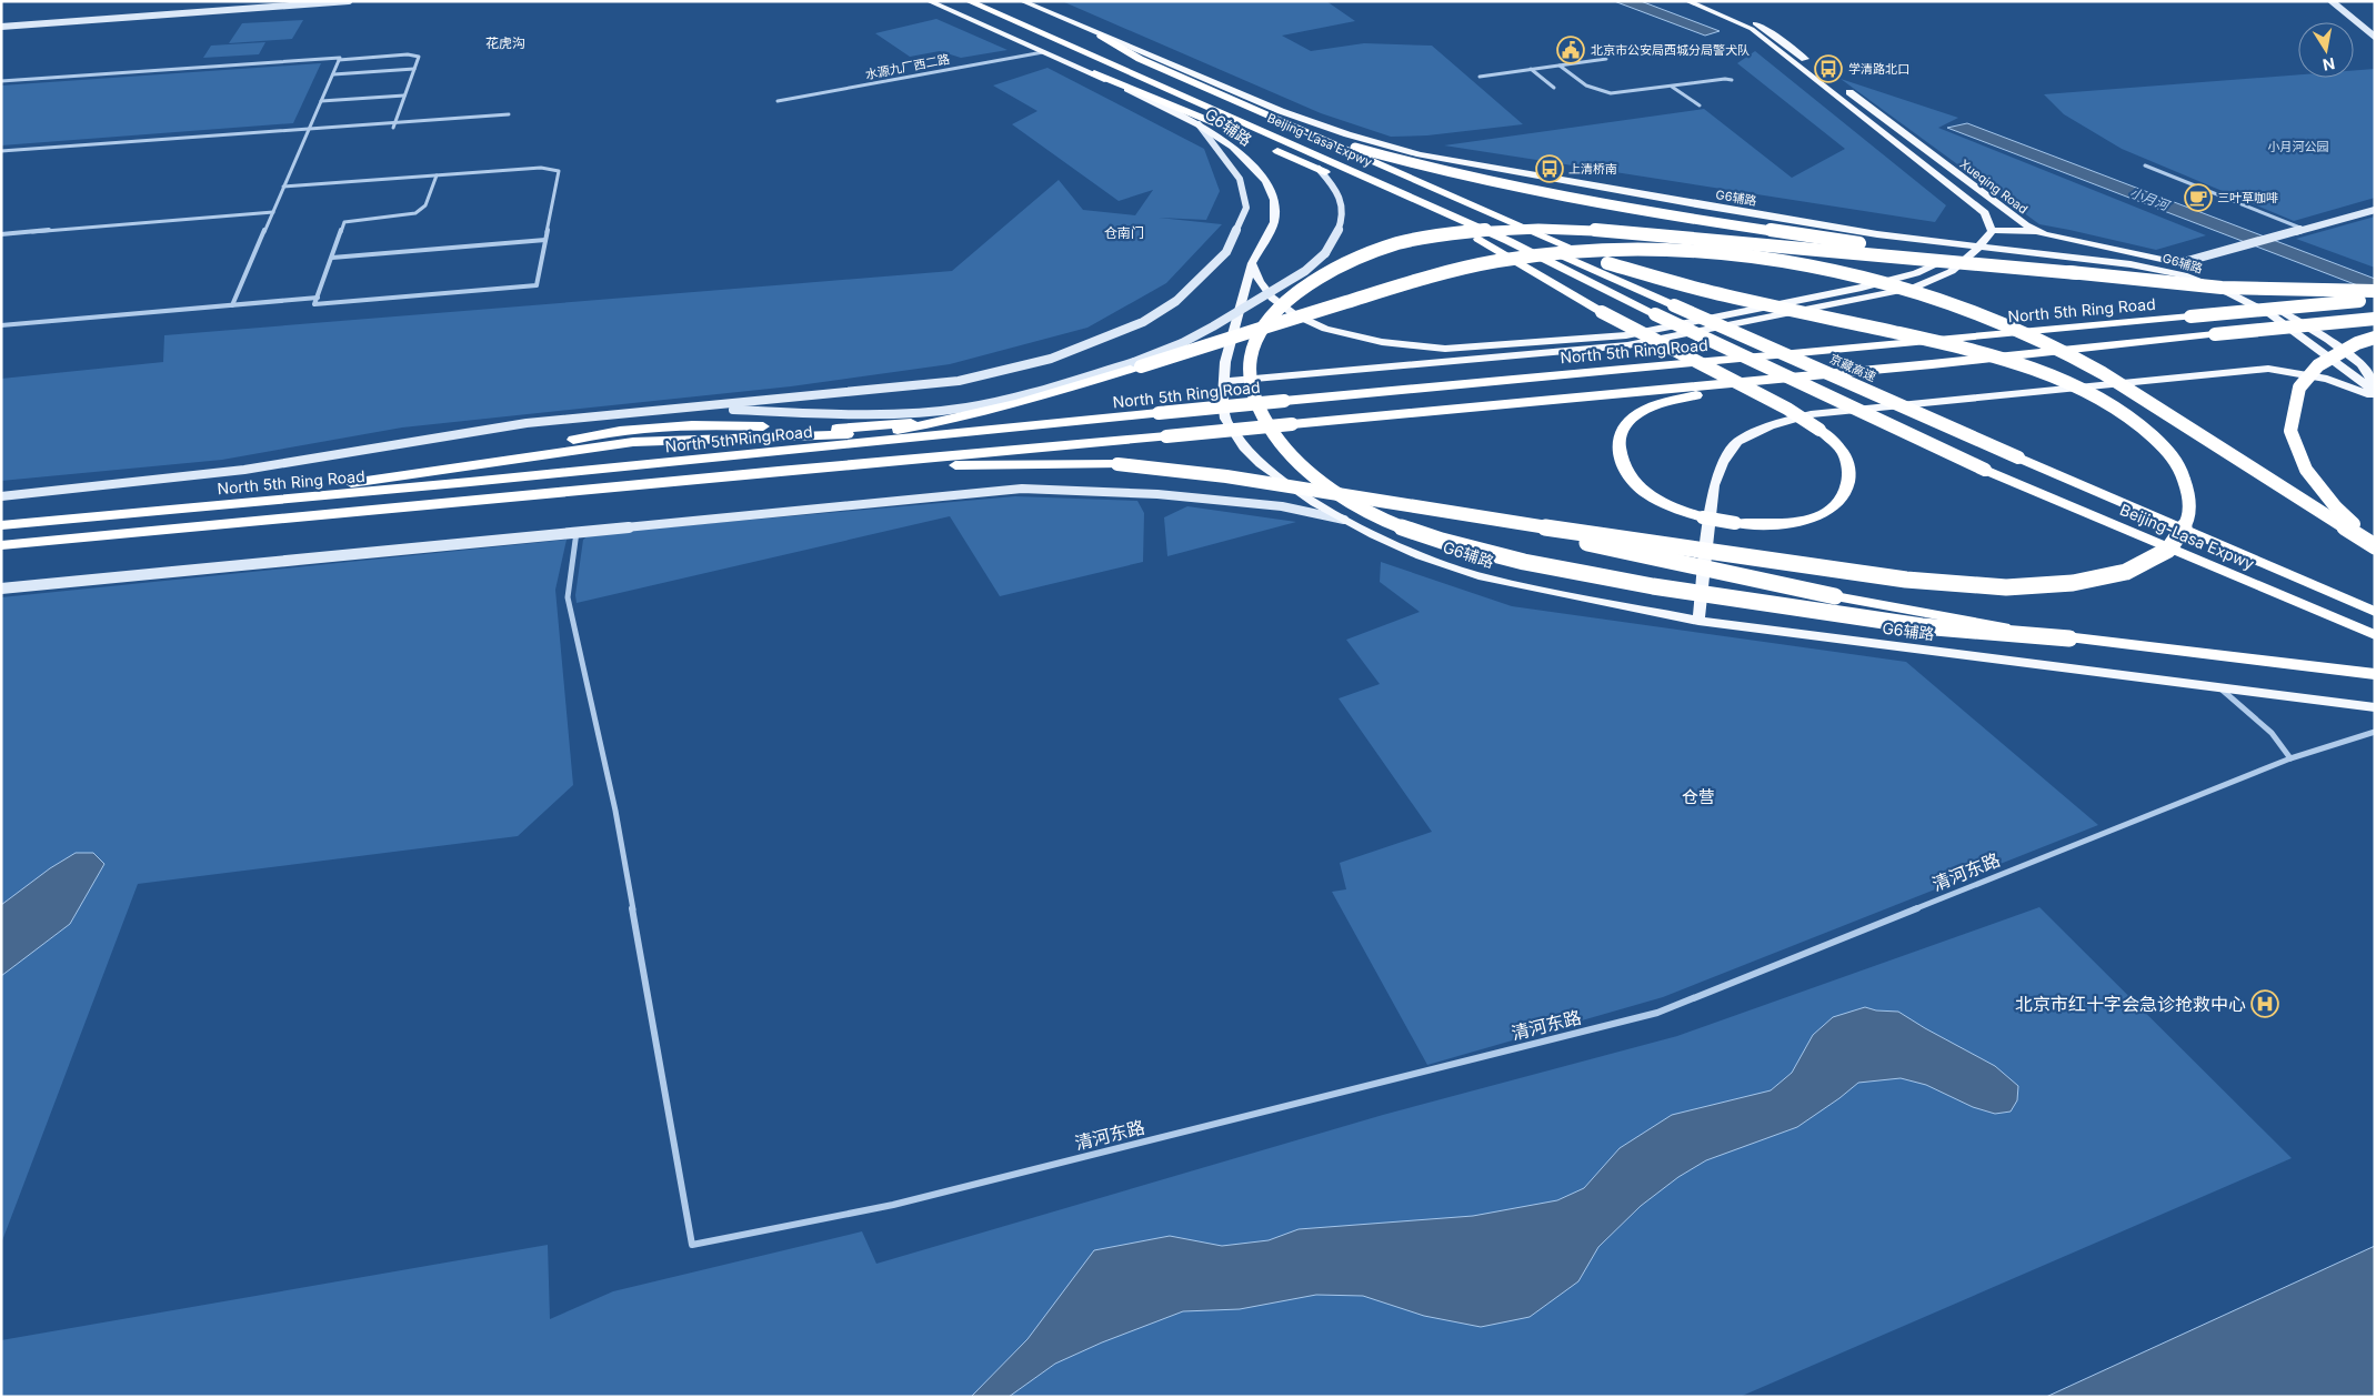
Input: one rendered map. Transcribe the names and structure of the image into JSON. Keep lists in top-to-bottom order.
{
  "streets": {
    "highway": ["Beijing-Lasa Expwy", "North 5th Ring Road", "京藏高速"],
    "main road": ["G6辅路", "Xueqing Road"],
    "street": ["水源九厂西二路", "清河东路"]
  },
  "crossings": [
    ["水源九厂西二路", "G6辅路"],
    ["Beijing-Lasa Expwy", "京藏高速"]
  ],
  "districts": ["花虎沟", "仓南门", "仓营"],
  "water": ["小月河"],
  "parks": ["小月河公园"],
  "places": {
    "public building": ["北京市公安局西城分局警犬队"],
    "bus stop": ["学清路北口", "上清桥南"],
    "cafe": ["三叶草咖啡"],
    "hospital": ["北京市红十字会急诊抢救中心"]
  },
  "north": "bottom"
}
